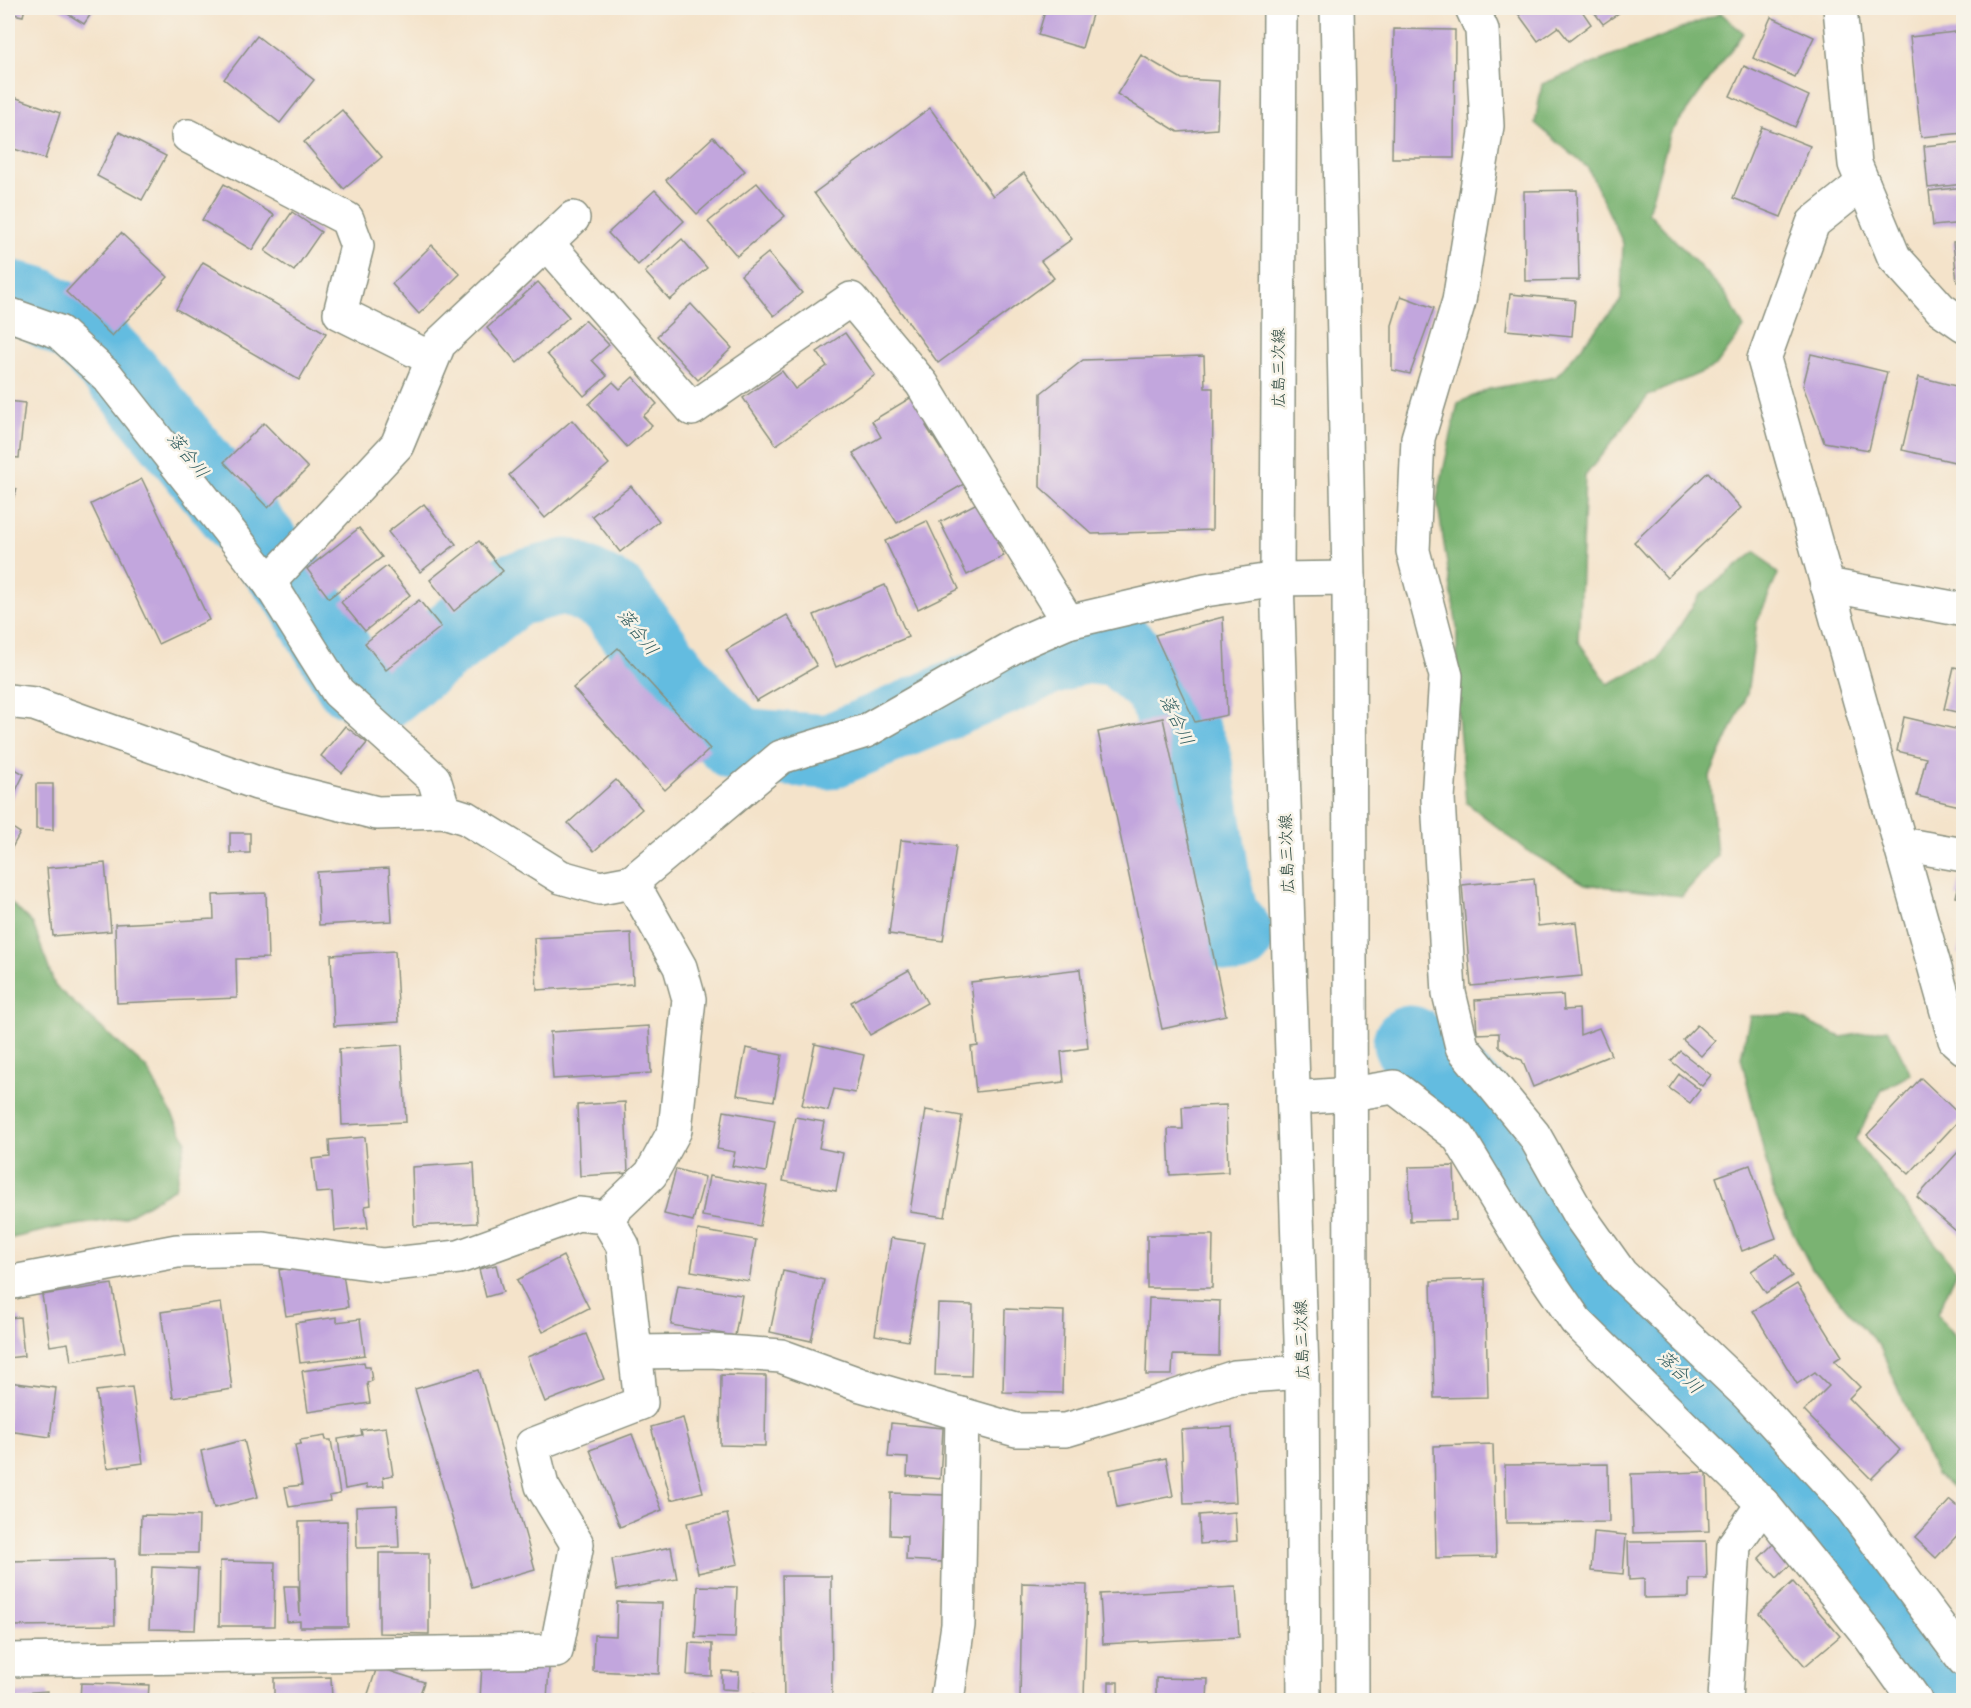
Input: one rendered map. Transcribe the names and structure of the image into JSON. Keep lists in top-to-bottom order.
{
  "streets": {
    "street": ["広島三次線"]
  },
  "water": ["落合川"]
}
